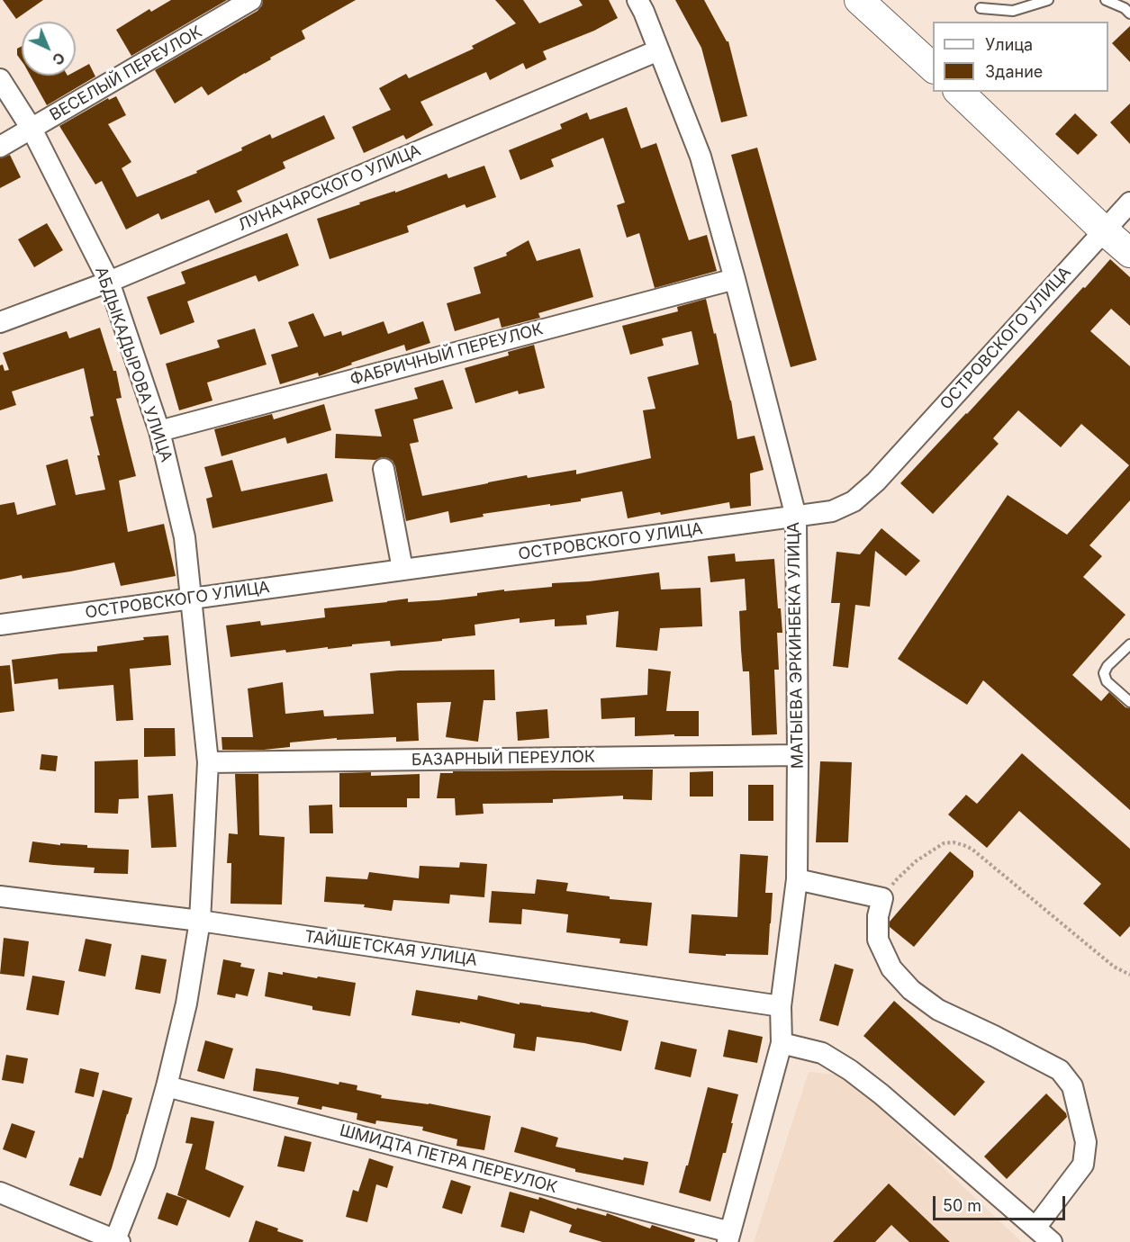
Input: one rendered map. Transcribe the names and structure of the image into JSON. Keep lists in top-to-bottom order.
{
  "streets": {
    "street": [
      "ВЕСЕЛЫЙ ПЕРЕУЛОК",
      "ЛУНАЧАРСКОГО УЛИЦА",
      "ОСТРОВСКОГО УЛИЦА",
      "ФАБРИЧНЫЙ ПЕРЕУЛОК",
      "АБДЫКАДЫРОВА УЛИЦА",
      "МАТЫЕВА ЭРКИНБЕКА УЛИЦА",
      "БАЗАРНЫЙ ПЕРЕУЛОК",
      "ТАЙШЕТСКАЯ УЛИЦА",
      "ШМИДТА ПЕТРА ПЕРЕУЛОК"
    ]
  },
  "crossings": [
    ["ВЕСЕЛЫЙ ПЕРЕУЛОК", "АБДЫКАДЫРОВА УЛИЦА"],
    ["ЛУНАЧАРСКОГО УЛИЦА", "АБДЫКАДЫРОВА УЛИЦА"],
    ["ЛУНАЧАРСКОГО УЛИЦА", "МАТЫЕВА ЭРКИНБЕКА УЛИЦА"],
    ["ОСТРОВСКОГО УЛИЦА", "АБДЫКАДЫРОВА УЛИЦА"],
    ["ОСТРОВСКОГО УЛИЦА", "МАТЫЕВА ЭРКИНБЕКА УЛИЦА"],
    ["ФАБРИЧНЫЙ ПЕРЕУЛОК", "АБДЫКАДЫРОВА УЛИЦА"],
    ["ФАБРИЧНЫЙ ПЕРЕУЛОК", "МАТЫЕВА ЭРКИНБЕКА УЛИЦА"],
    ["АБДЫКАДЫРОВА УЛИЦА", "БАЗАРНЫЙ ПЕРЕУЛОК"],
    ["АБДЫКАДЫРОВА УЛИЦА", "ТАЙШЕТСКАЯ УЛИЦА"],
    ["АБДЫКАДЫРОВА УЛИЦА", "ШМИДТА ПЕТРА ПЕРЕУЛОК"],
    ["МАТЫЕВА ЭРКИНБЕКА УЛИЦА", "БАЗАРНЫЙ ПЕРЕУЛОК"],
    ["МАТЫЕВА ЭРКИНБЕКА УЛИЦА", "ТАЙШЕТСКАЯ УЛИЦА"],
    ["МАТЫЕВА ЭРКИНБЕКА УЛИЦА", "ШМИДТА ПЕТРА ПЕРЕУЛОК"]
  ],
  "legend": ["Улица", "Здание"],
  "scale_bar": "50 m",
  "north": "bottom right"
}
